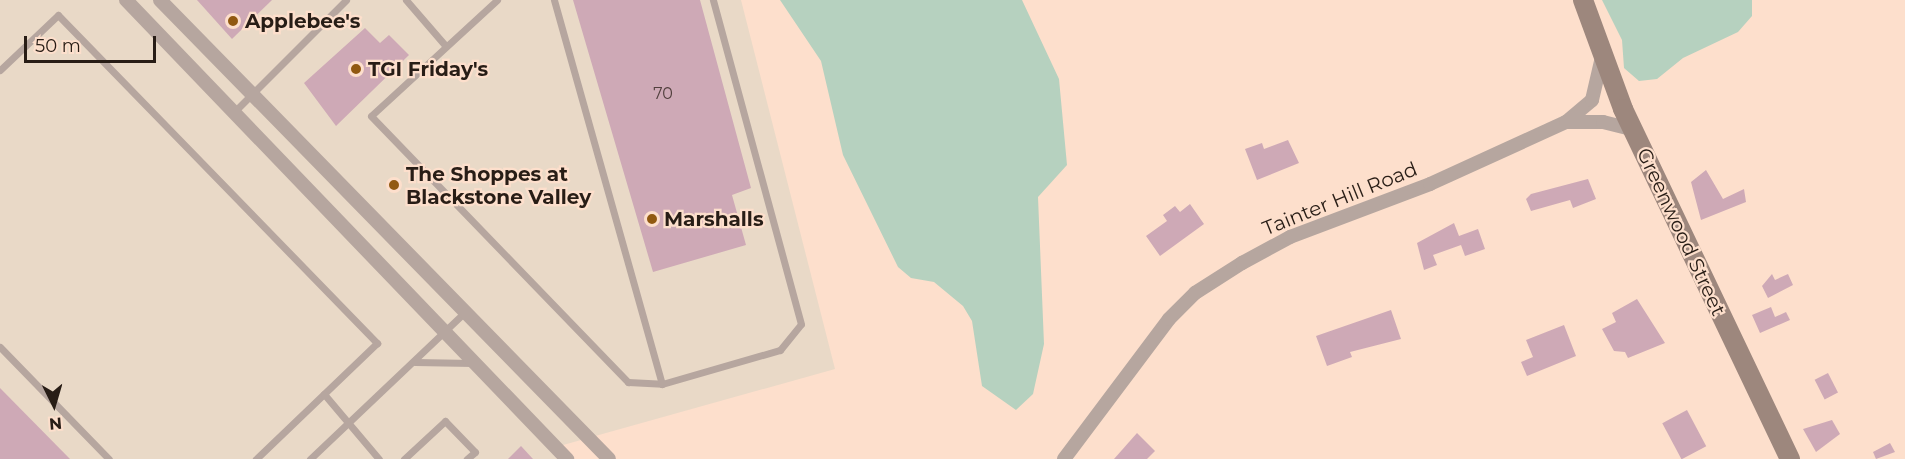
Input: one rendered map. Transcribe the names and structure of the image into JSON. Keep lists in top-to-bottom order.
{
  "streets": {
    "street": ["Tainter Hill Road", "Greenwood Street"]
  },
  "crossings": [
    ["Tainter Hill Road", "Greenwood Street"]
  ],
  "places": [
    "Applebee's",
    "TGI Friday's",
    "The Shoppes at Blackstone Valley",
    "Marshalls"
  ],
  "house_numbers": ["70"],
  "scale_bar": "50 m",
  "north": "bottom"
}
